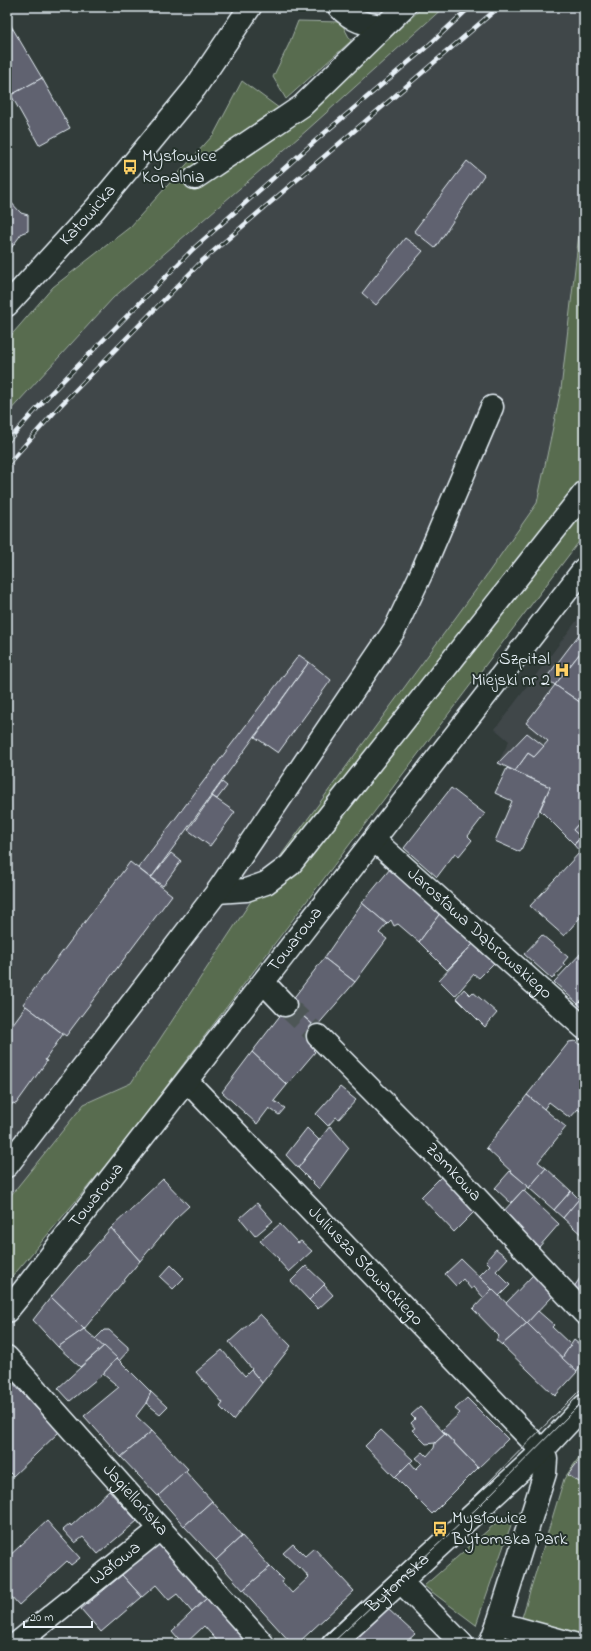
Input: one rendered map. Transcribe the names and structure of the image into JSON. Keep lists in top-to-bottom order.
{
  "streets": {
    "street": [
      "Katowicka",
      "Jarosława Dąbrowskiego",
      "Towarowa",
      "Zamkowa",
      "Juliusza Słowackiego",
      "Jagiellońska",
      "Wałowa",
      "Bytomska"
    ]
  },
  "crossings": [
    ["Jarosława Dąbrowskiego", "Towarowa"],
    ["Towarowa", "Juliusza Słowackiego"],
    ["Juliusza Słowackiego", "Bytomska"],
    ["Jagiellońska", "Wałowa"]
  ],
  "places": {
    "bus stop": ["Mysłowice Kopalnia", "Mysłowice Bytomska Park"],
    "hospital": ["Szpital Miejski nr 2"]
  },
  "scale_bar": "20 m"
}
